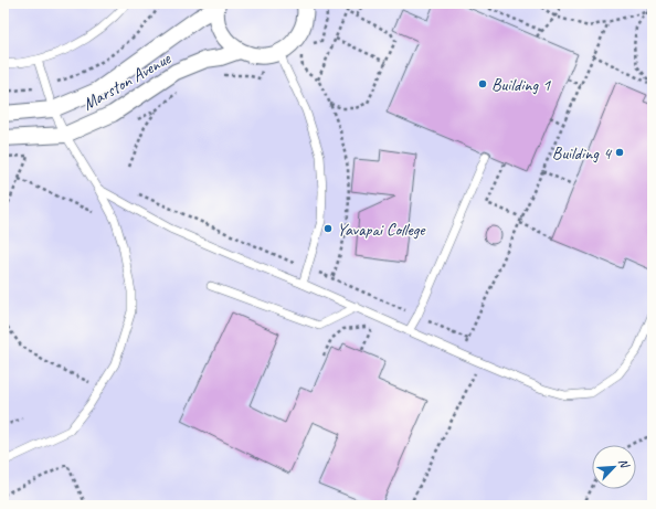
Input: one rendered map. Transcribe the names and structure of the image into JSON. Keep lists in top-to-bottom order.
{
  "streets": {
    "street": ["Marston Avenue"]
  },
  "places": ["Building 1", "Building 4", "Yavapai College"],
  "north": "top right"
}
